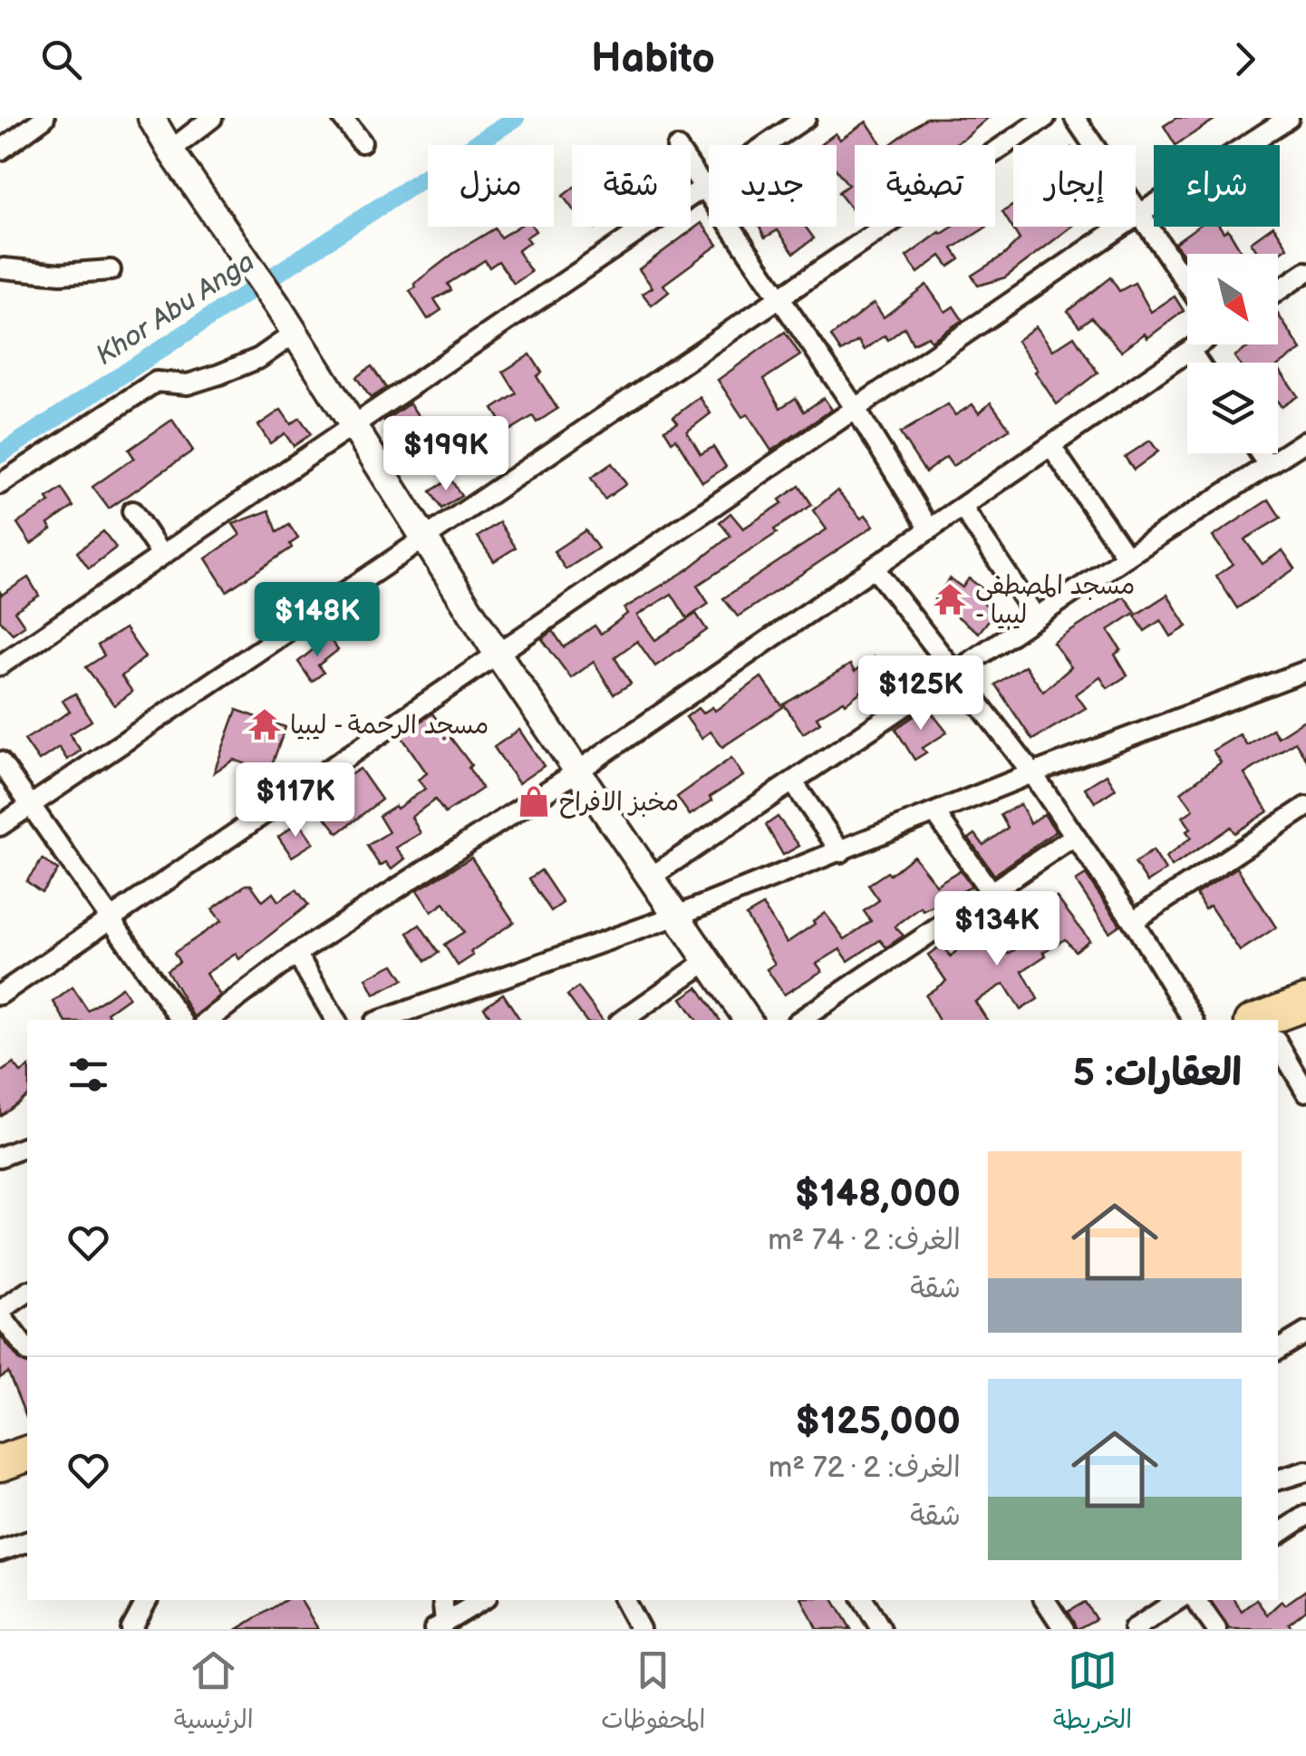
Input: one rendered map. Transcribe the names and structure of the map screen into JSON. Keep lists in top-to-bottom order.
{
  "water": ["Khor Abu Anga"],
  "places": {
    "temple": ["مسجد المصطفى - ليبيا", "مسجد الرحمة - ليبيا"],
    "shop": ["مخبز الافراح"]
  },
  "north": "bottom right",
  "page": {
    "header": "Habito",
    "chip": [
      "شراء",
      "إيجار",
      "تصفية",
      "جديد",
      "شقة",
      "منزل"
    ],
    "price": [
      "$199K",
      "$148K",
      "$125K",
      "$117K",
      "$134K"
    ],
    "heading": "العقارات: 5",
    "list": [
      {
        "name": "$148,000",
        "note": "الغرف: 2 · 74 m² · شقة"
      },
      {
        "name": "$125,000",
        "note": "الغرف: 2 · 72 m² · شقة"
      }
    ],
    "tabs": ["الخريطة", "المحفوظات", "الرئيسية"]
  }
}
